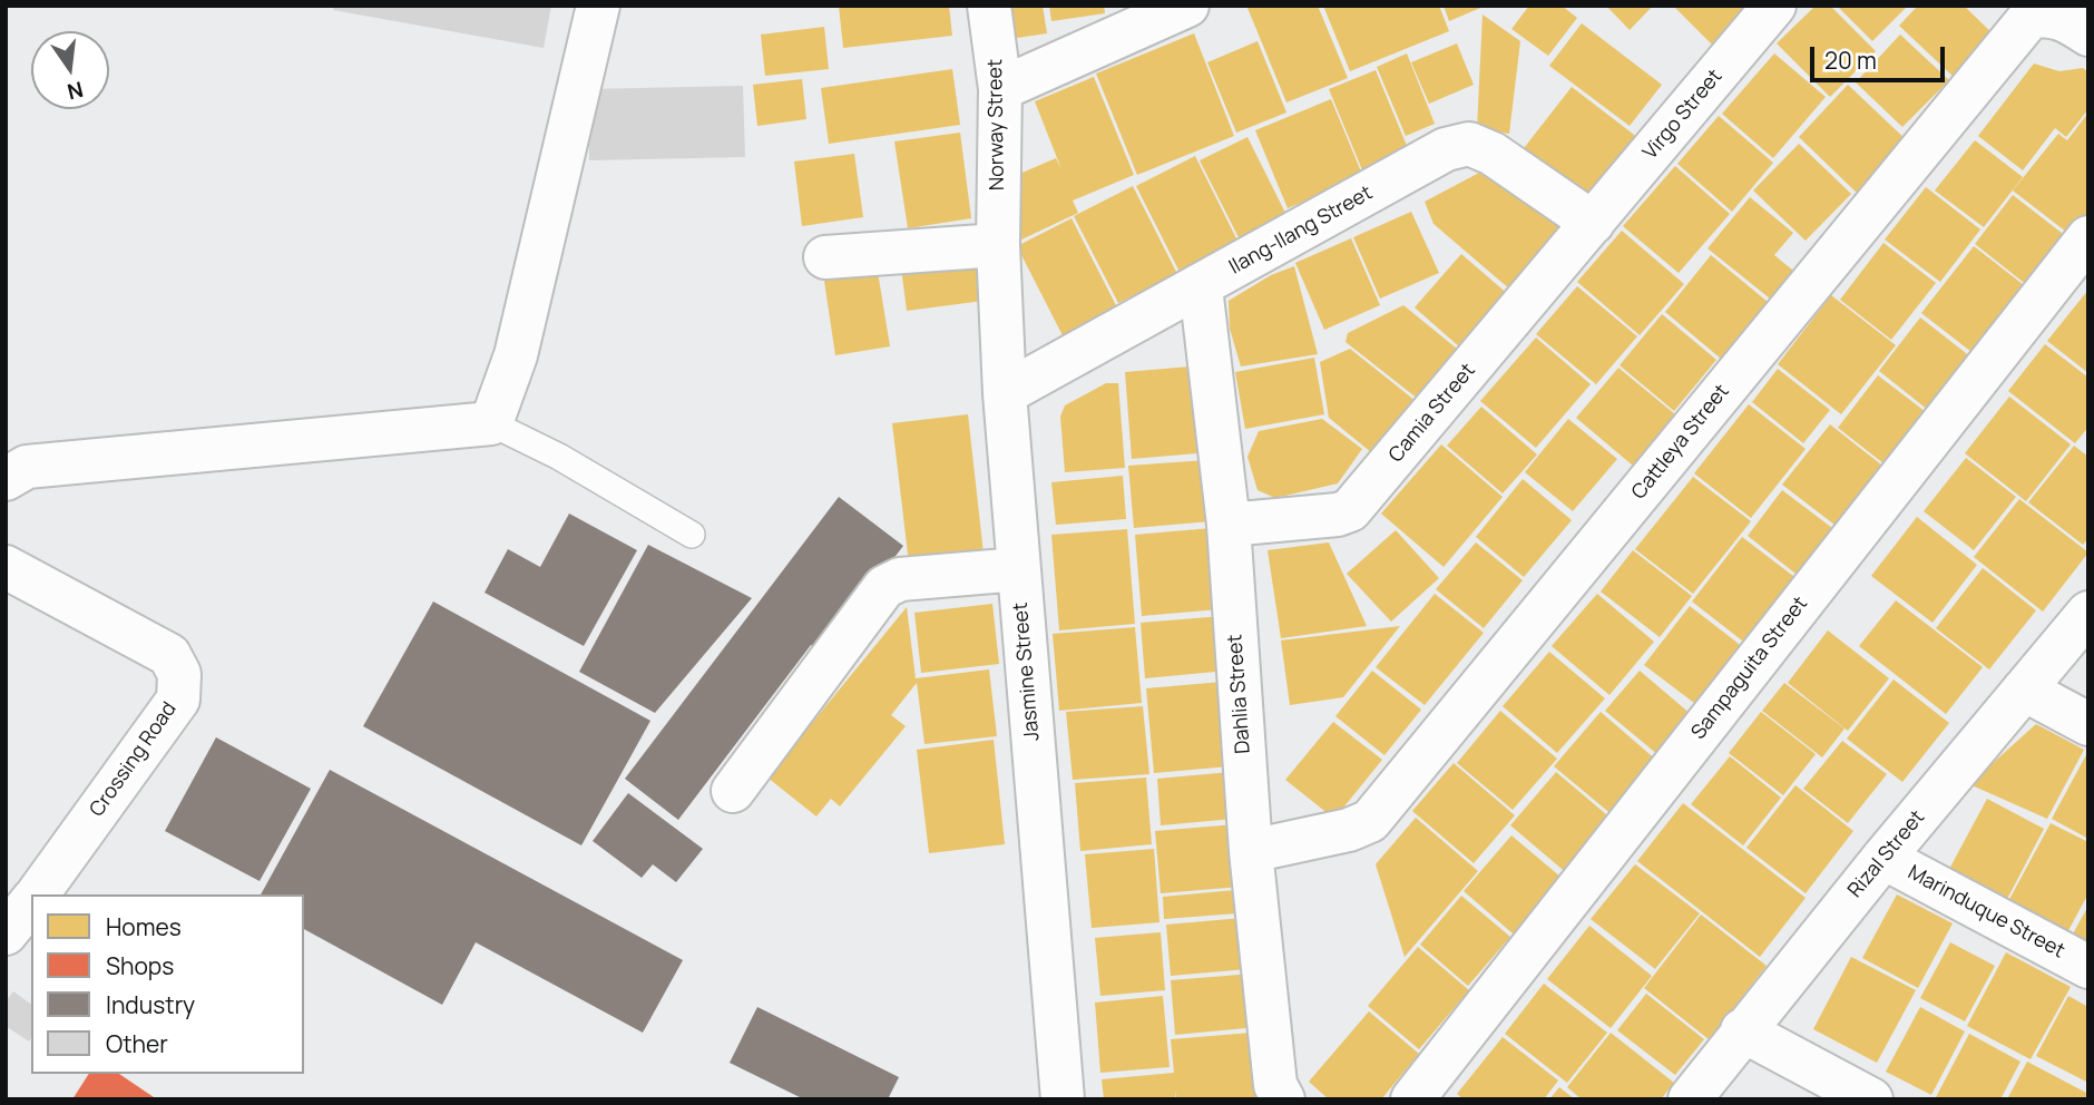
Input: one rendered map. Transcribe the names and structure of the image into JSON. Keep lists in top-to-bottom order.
{
  "streets": {
    "street": [
      "Virgo Street",
      "Norway Street",
      "Ilang-Ilang Street",
      "Camia Street",
      "Cattleya Street",
      "Sampaguita Street",
      "Jasmine Street",
      "Dahlia Street",
      "Crossing Road",
      "Rizal Street",
      "Marinduque Street"
    ]
  },
  "crossings": [
    ["Virgo Street", "Ilang-Ilang Street"],
    ["Virgo Street", "Camia Street"],
    ["Norway Street", "Jasmine Street"],
    ["Ilang-Ilang Street", "Camia Street"],
    ["Ilang-Ilang Street", "Jasmine Street"],
    ["Ilang-Ilang Street", "Dahlia Street"],
    ["Camia Street", "Dahlia Street"],
    ["Cattleya Street", "Dahlia Street"],
    ["Rizal Street", "Marinduque Street"]
  ],
  "legend": [
    "Homes",
    "Shops",
    "Industry",
    "Other"
  ],
  "scale_bar": "20 m",
  "north": "bottom"
}
